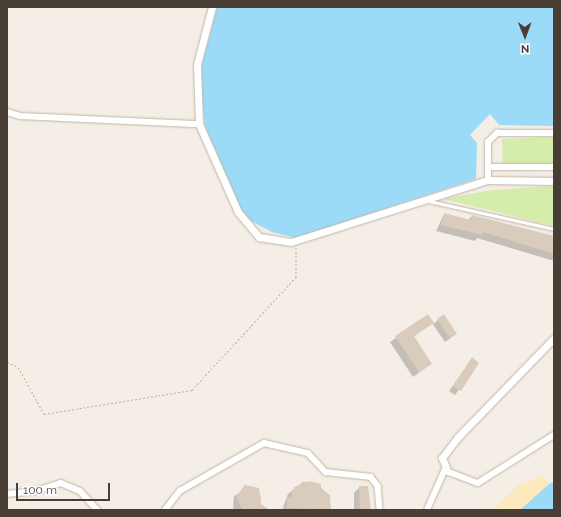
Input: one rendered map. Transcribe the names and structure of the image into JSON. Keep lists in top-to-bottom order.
{
  "scale_bar": "100 m",
  "north": "bottom"
}
